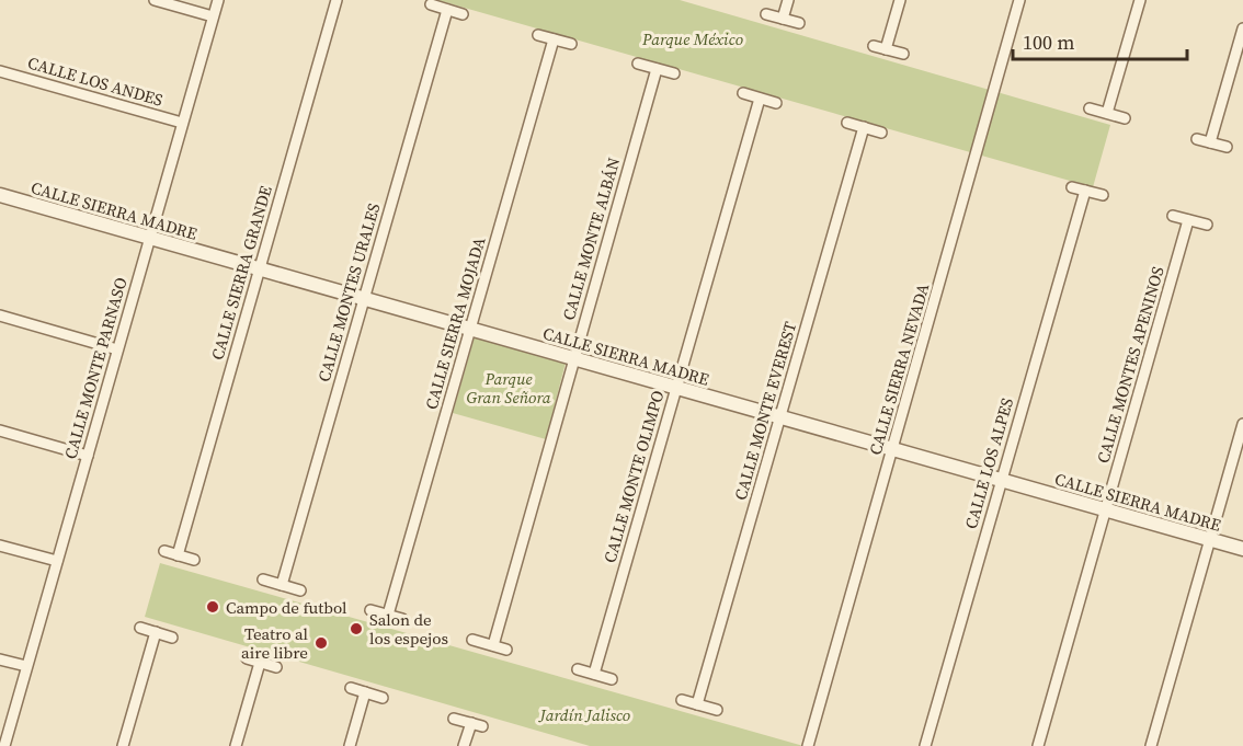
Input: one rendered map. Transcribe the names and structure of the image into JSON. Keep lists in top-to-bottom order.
{
  "streets": {
    "street": [
      "CALLE LOS ANDES",
      "CALLE SIERRA MADRE",
      "CALLE MONTE ALBÁN",
      "CALLE SIERRA GRANDE",
      "CALLE MONTES URALES",
      "CALLE SIERRA MOJADA",
      "CALLE MONTES APENINOS",
      "CALLE MONTE PARNASO",
      "CALLE SIERRA NEVADA",
      "CALLE MONTE EVEREST",
      "CALLE LOS ALPES",
      "CALLE MONTE OLIMPO"
    ]
  },
  "crossings": [
    ["CALLE LOS ANDES", "CALLE MONTE PARNASO"],
    ["CALLE SIERRA MADRE", "CALLE MONTE ALBÁN"],
    ["CALLE SIERRA MADRE", "CALLE SIERRA GRANDE"],
    ["CALLE SIERRA MADRE", "CALLE MONTES URALES"],
    ["CALLE SIERRA MADRE", "CALLE SIERRA MOJADA"],
    ["CALLE SIERRA MADRE", "CALLE MONTES APENINOS"],
    ["CALLE SIERRA MADRE", "CALLE MONTE PARNASO"],
    ["CALLE SIERRA MADRE", "CALLE SIERRA NEVADA"],
    ["CALLE SIERRA MADRE", "CALLE MONTE EVEREST"],
    ["CALLE SIERRA MADRE", "CALLE LOS ALPES"],
    ["CALLE SIERRA MADRE", "CALLE MONTE OLIMPO"]
  ],
  "parks": ["Parque México", "Parque Gran Señora", "Jardín Jalisco"],
  "places": ["Campo de futbol", "Salon de los espejos", "Teatro al aire libre"],
  "scale_bar": "100 m"
}
